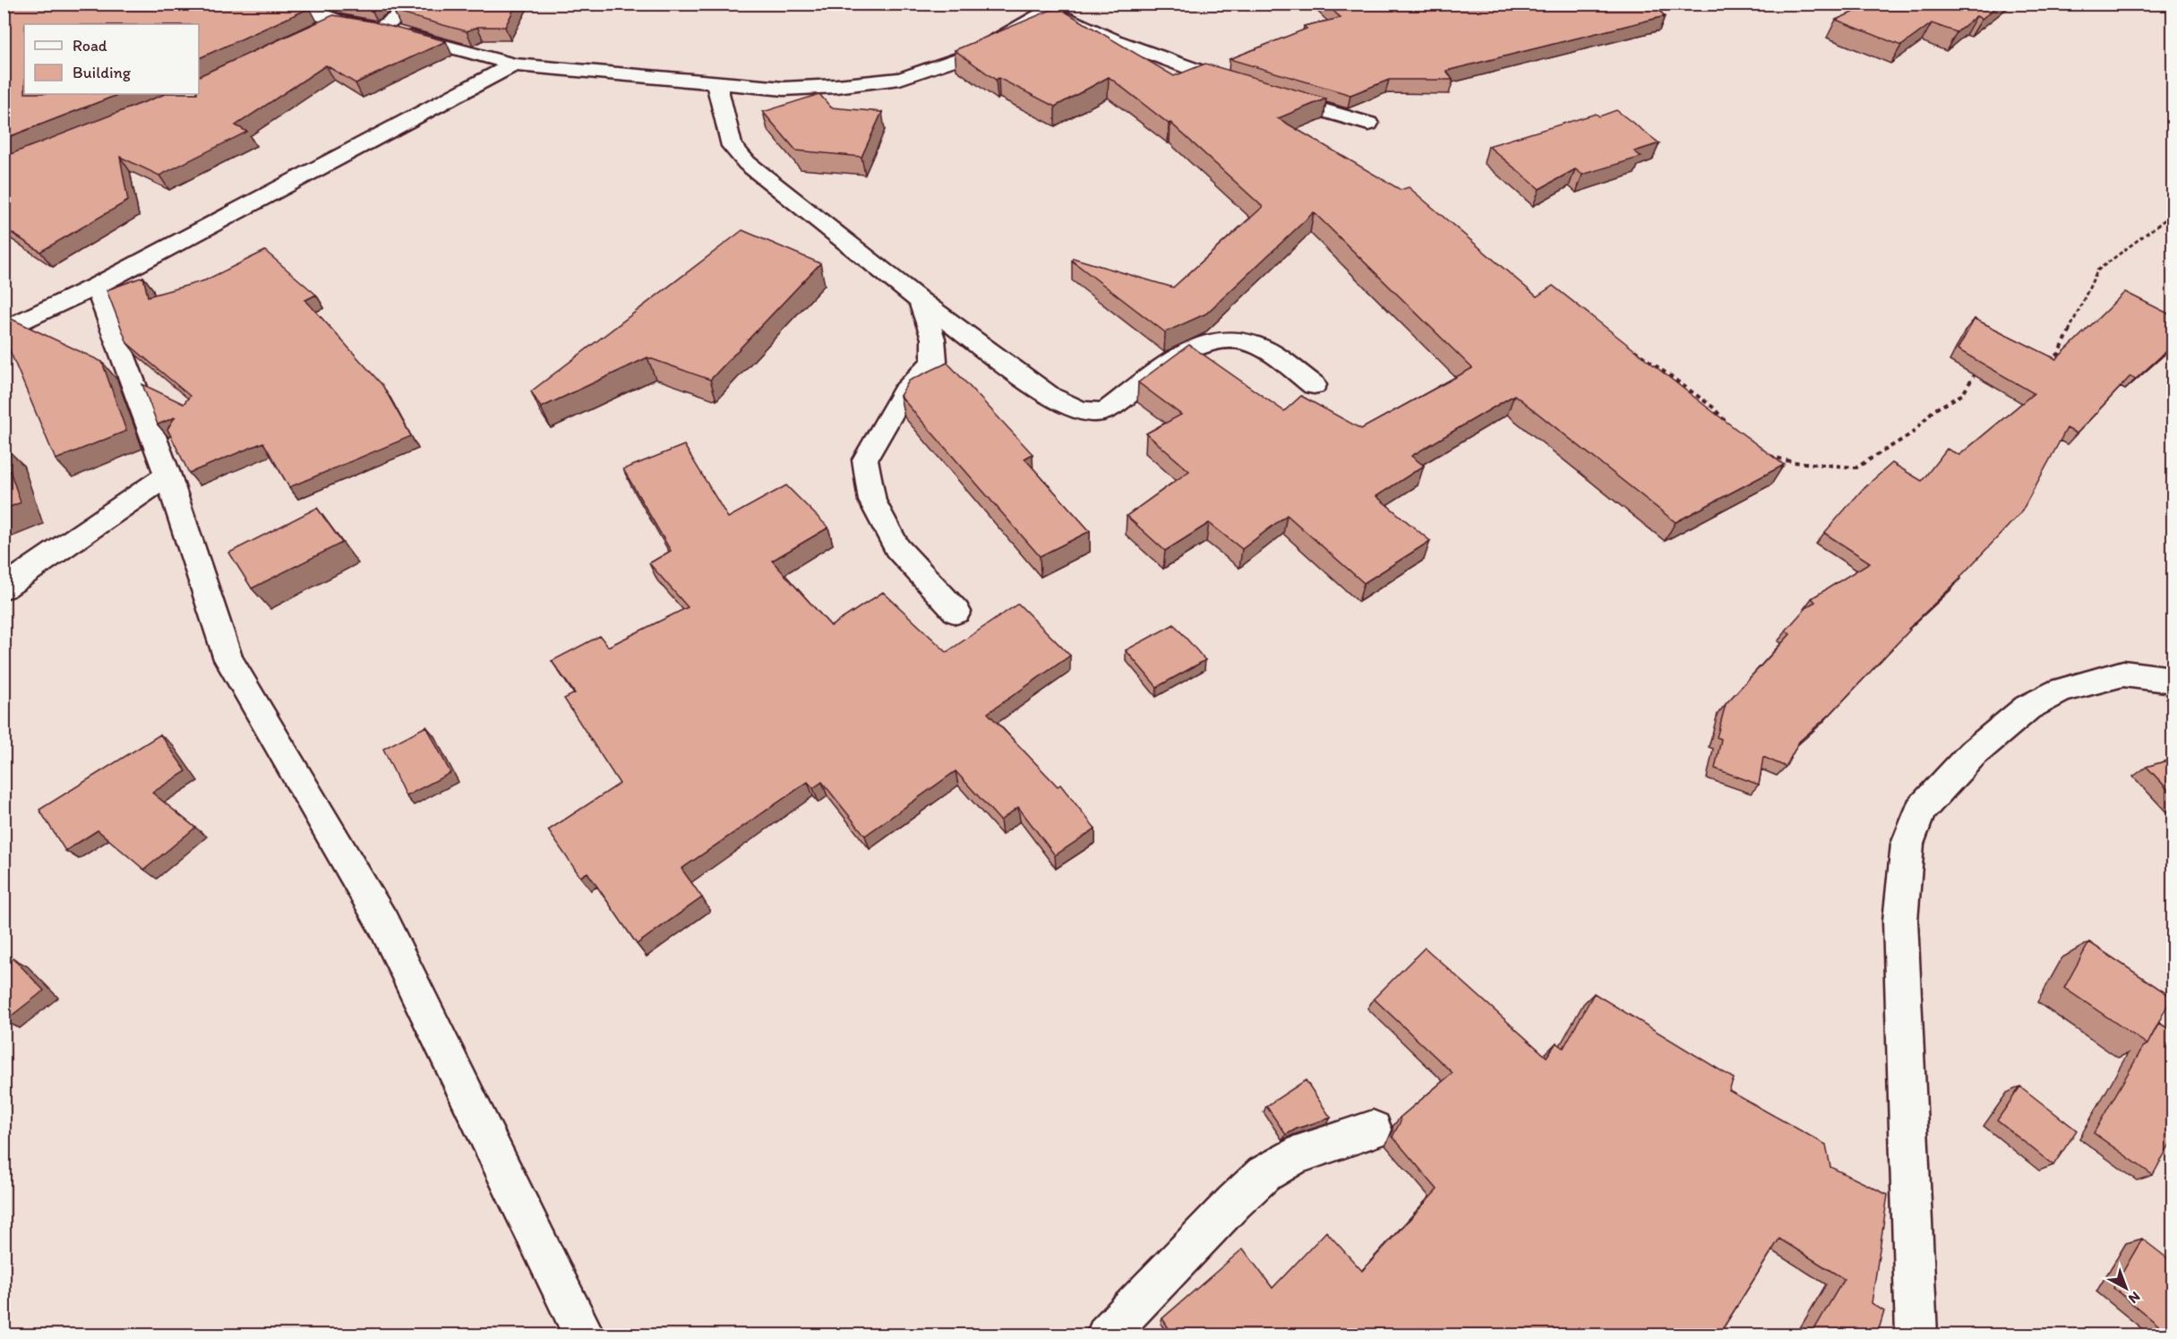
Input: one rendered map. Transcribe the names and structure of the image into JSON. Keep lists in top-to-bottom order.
{
  "legend": ["Road", "Building"],
  "north": "bottom right"
}
